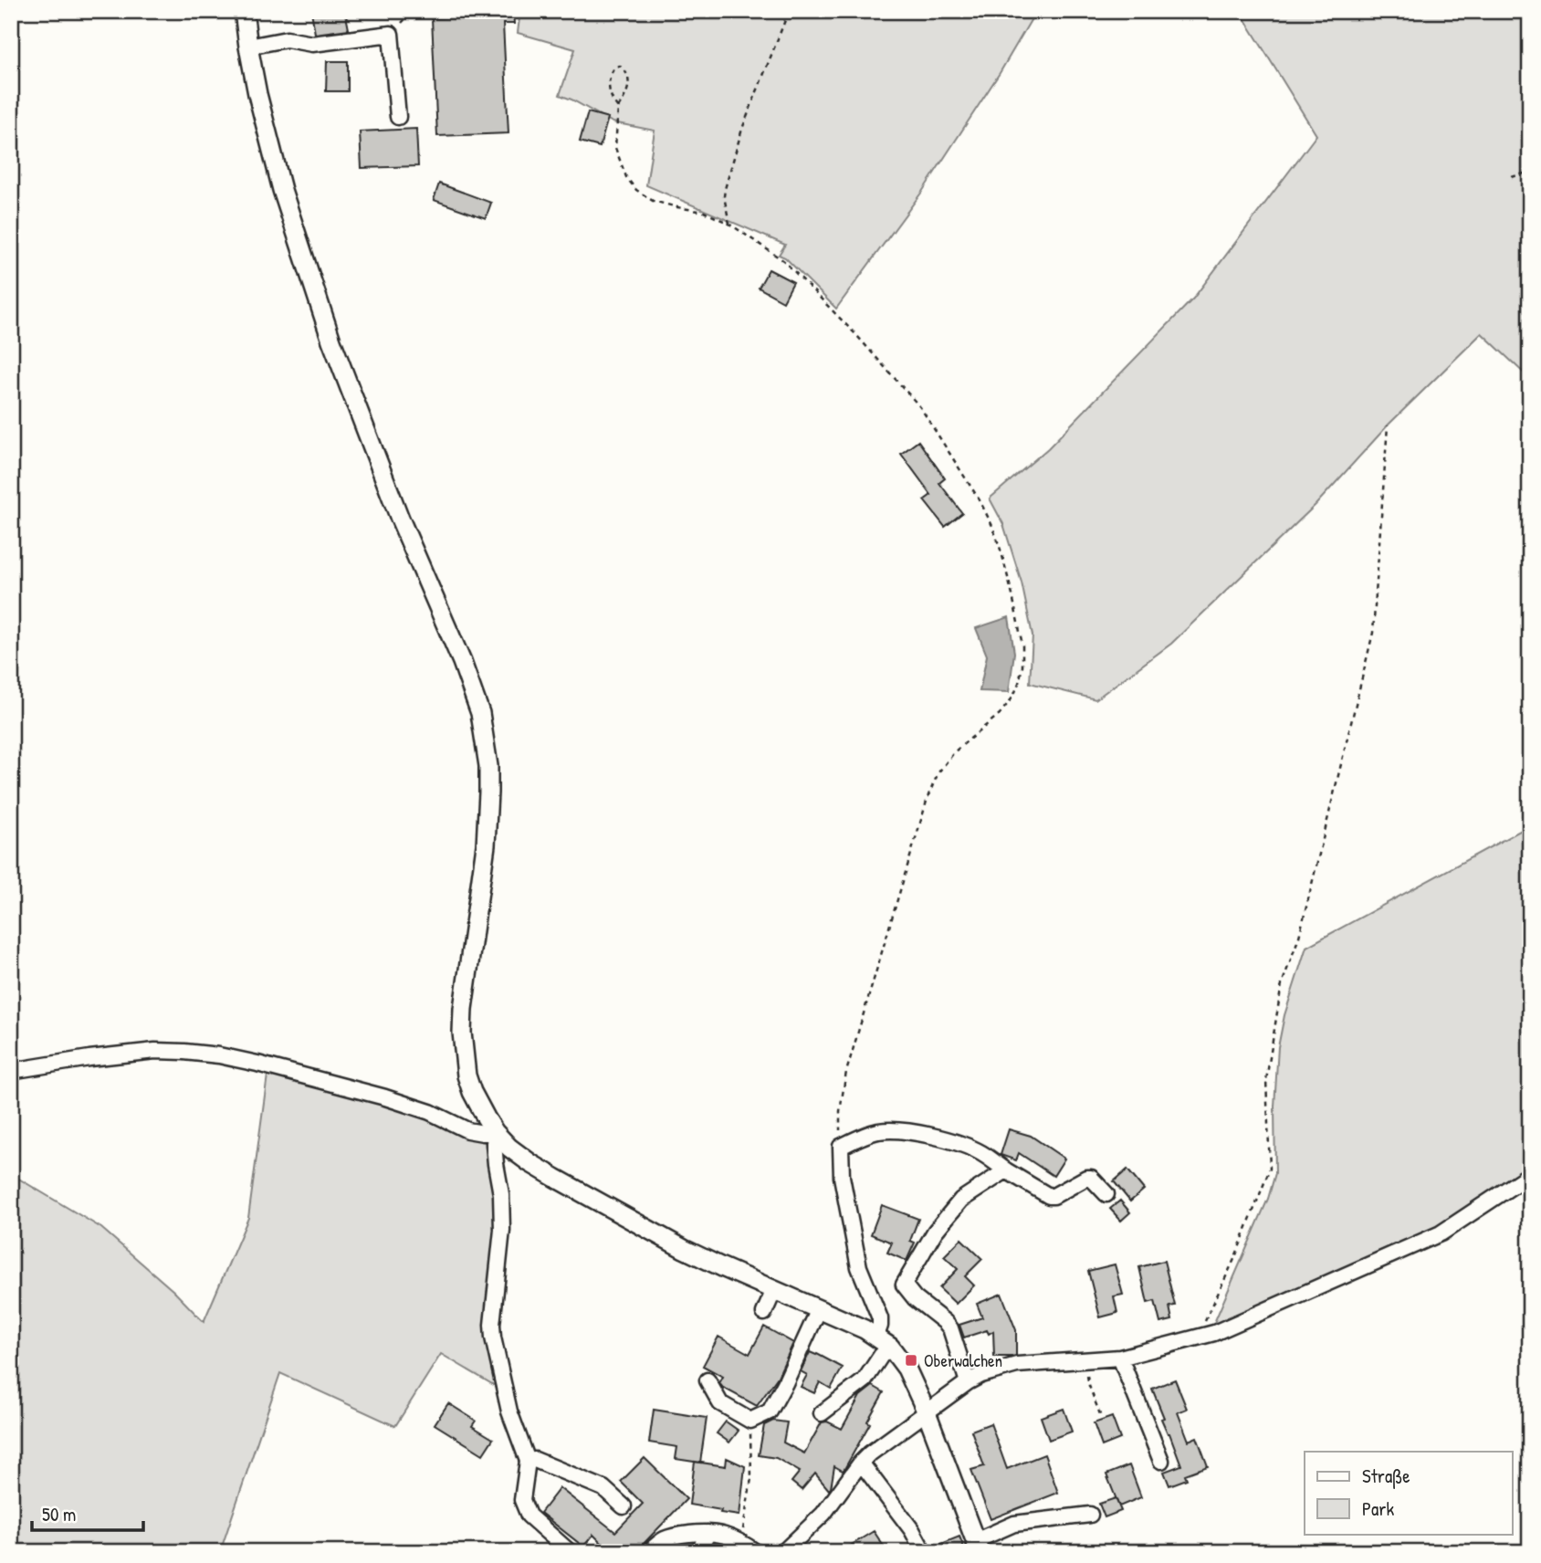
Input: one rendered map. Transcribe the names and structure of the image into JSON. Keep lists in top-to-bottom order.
{
  "places": {
    "transit": ["Oberwalchen"]
  },
  "legend": ["Straße", "Park"],
  "scale_bar": "50 m"
}
